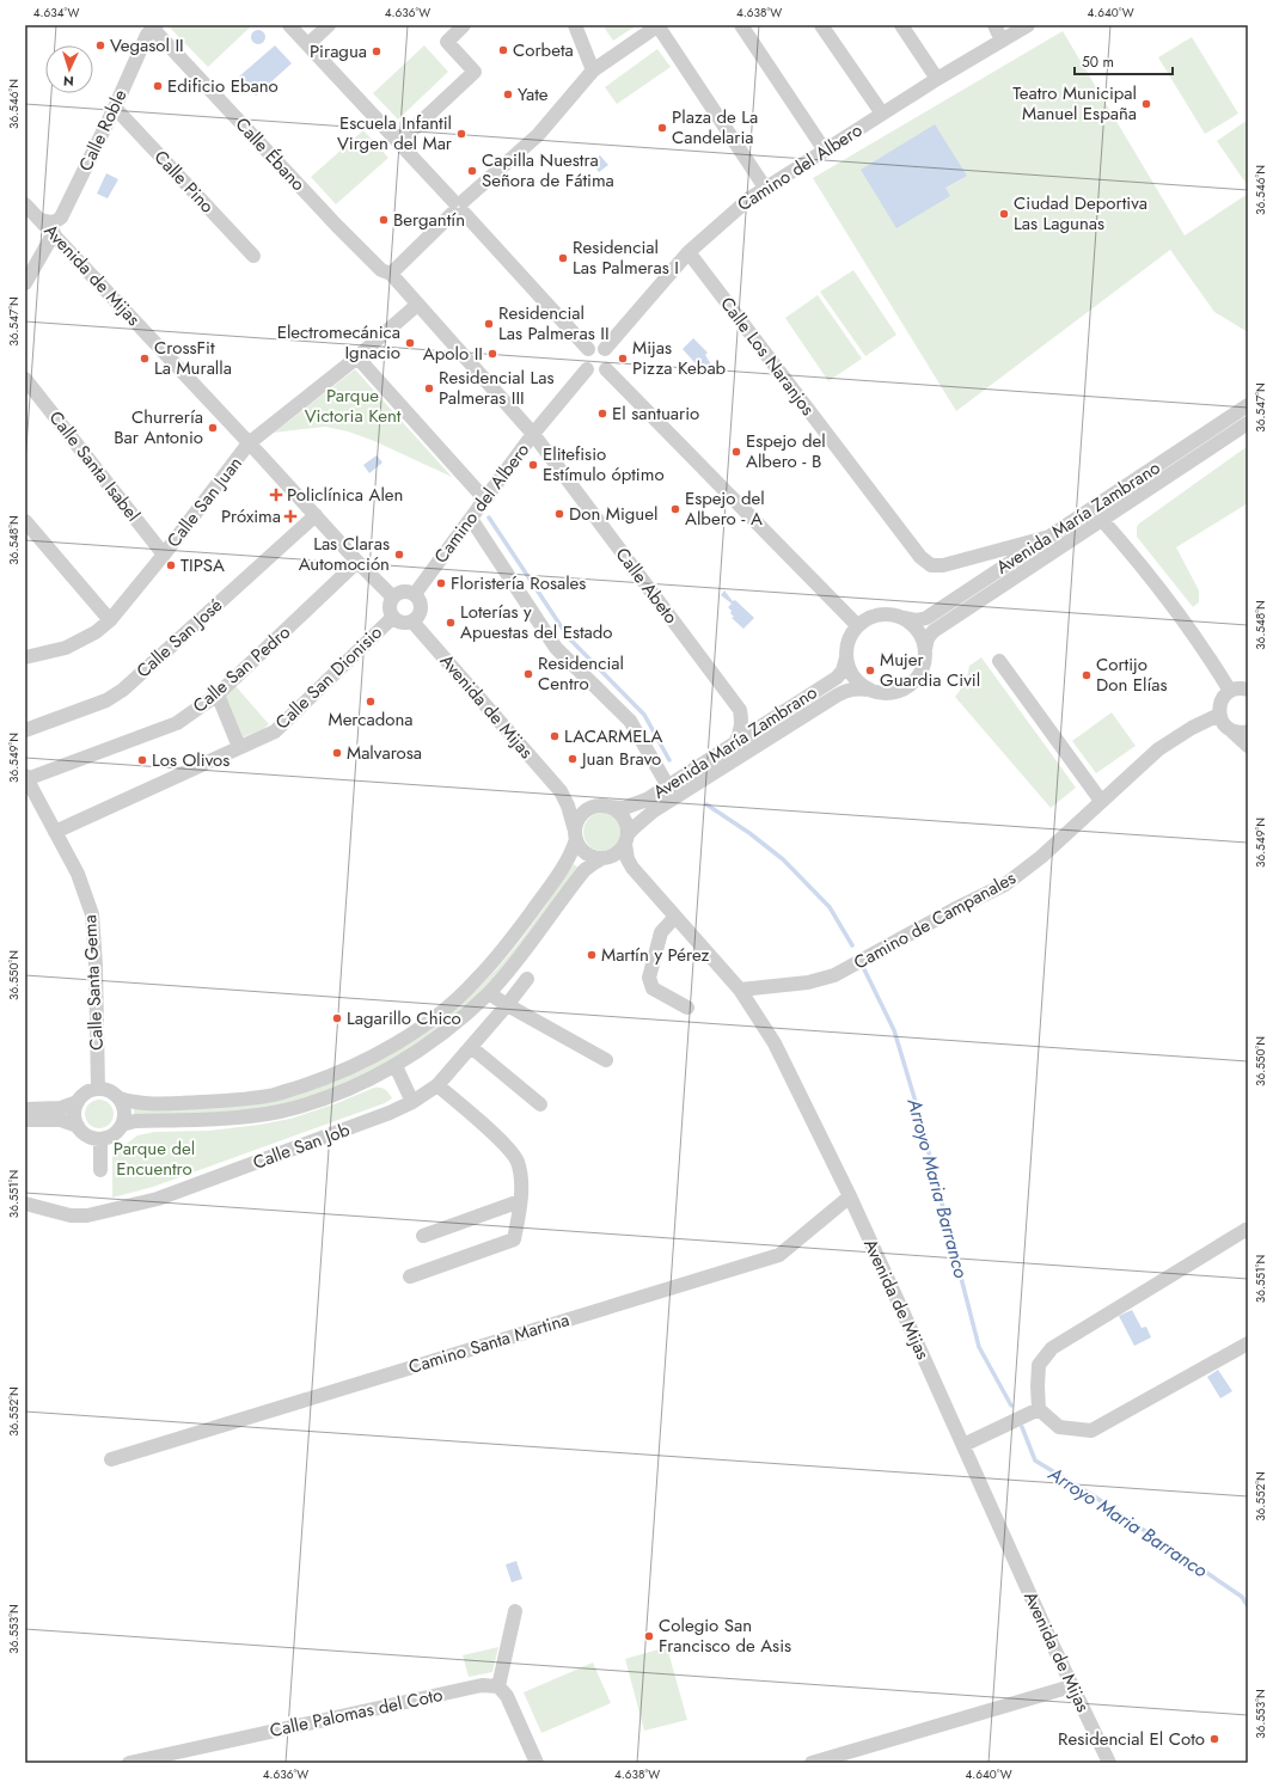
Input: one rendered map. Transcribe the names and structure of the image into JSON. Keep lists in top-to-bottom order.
{
  "streets": {
    "street": [
      "Calle Roble",
      "Calle Ébano",
      "Camino del Albero",
      "Calle Pino",
      "Avenida de Mijas",
      "Calle Los Naranjos",
      "Calle Santa Isabel",
      "Calle San Juan",
      "Avenida María Zambrano",
      "Calle Abeto",
      "Calle San José",
      "Calle San Pedro",
      "Calle San Dionisio",
      "Camino de Campanales",
      "Calle Santa Gema",
      "Calle San Job",
      "Camino Santa Martina",
      "Calle Palomas del Coto"
    ]
  },
  "crossings": [
    ["Calle Roble", "Calle Ébano"],
    ["Calle Roble", "Calle Pino"],
    ["Calle Roble", "Avenida de Mijas"],
    ["Calle Ébano", "Calle San Juan"],
    ["Calle Ébano", "Calle Abeto"],
    ["Camino del Albero", "Avenida de Mijas"],
    ["Camino del Albero", "Calle Los Naranjos"],
    ["Camino del Albero", "Calle Abeto"],
    ["Camino del Albero", "Calle San Dionisio"],
    ["Avenida de Mijas", "Calle San Juan"],
    ["Avenida de Mijas", "Avenida María Zambrano"],
    ["Avenida de Mijas", "Calle San José"],
    ["Avenida de Mijas", "Calle San Pedro"],
    ["Avenida de Mijas", "Calle San Dionisio"],
    ["Avenida de Mijas", "Camino de Campanales"],
    ["Avenida de Mijas", "Camino Santa Martina"],
    ["Calle Los Naranjos", "Avenida María Zambrano"],
    ["Calle Santa Isabel", "Calle San Juan"],
    ["Calle San Juan", "Calle Abeto"],
    ["Avenida María Zambrano", "Calle Abeto"],
    ["Calle San Pedro", "Calle Santa Gema"],
    ["Calle San Dionisio", "Calle Santa Gema"]
  ],
  "water": ["Arroyo Maria Barranco"],
  "parks": ["Parque Victoria Kent", "Parque del Encuentro"],
  "places": {
    "other": [
      "Vegasol II",
      "Corbeta",
      "Piragua",
      "Edificio Ebano",
      "Yate",
      "Teatro Municipal Manuel España",
      "Plaza de La Candelaria",
      "Escuela Infantil Virgen del Mar",
      "Capilla Nuestra Señora de Fátima",
      "Ciudad Deportiva Las Lagunas",
      "Bergantín",
      "Residencial Las Palmeras I",
      "Residencial Las Palmeras II",
      "Electromecánica Ignacio",
      "Apolo II",
      "CrossFit La Muralla",
      "Mijas Pizza Kebab",
      "Residencial Las Palmeras III",
      "El santuario",
      "Churrería Bar Antonio",
      "Espejo del Albero - B",
      "Elitefisio Estímulo óptimo",
      "Espejo del Albero - A",
      "Don Miguel",
      "Las Claras Automoción",
      "TIPSA",
      "Floristería Rosales",
      "Loterías y Apuestas del Estado",
      "Mujer Guardia Civil",
      "Residencial Centro",
      "Cortijo Don Elías",
      "Mercadona",
      "LACARMELA",
      "Malvarosa",
      "Juan Bravo",
      "Los Olivos",
      "Martín y Pérez",
      "Lagarillo Chico",
      "Colegio San Francisco de Asis",
      "Residencial El Coto"
    ],
    "health": ["Policlínica Alen", "Próxima"]
  },
  "scale_bar": "50 m",
  "north": "bottom",
  "coordinates": [
    "4.634°W",
    "4.636°W",
    "4.638°W",
    "4.640°W",
    "36.546°N",
    "36.547°N",
    "36.548°N",
    "36.549°N",
    "36.550°N",
    "36.551°N",
    "36.552°N",
    "36.553°N"
  ]
}
